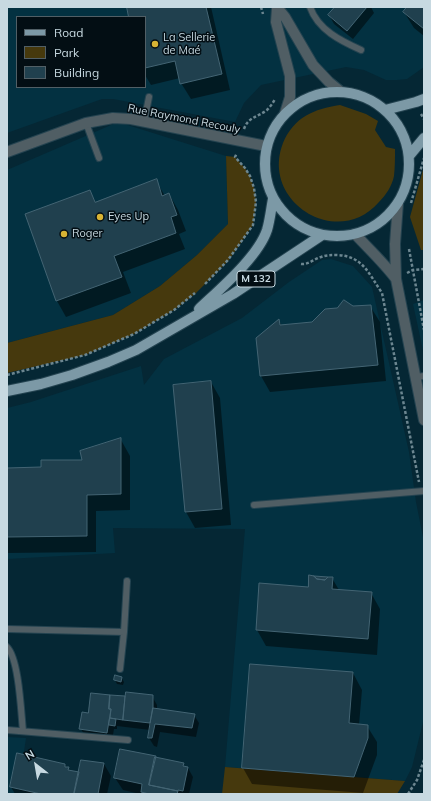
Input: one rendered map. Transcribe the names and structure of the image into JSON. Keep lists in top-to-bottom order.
{
  "streets": {
    "main road": ["M 132"],
    "street": ["Rue Raymond Recouly"]
  },
  "places": ["La Sellerie de Maé", "Eyes Up", "Roger"],
  "legend": ["Road", "Park", "Building"],
  "north": "top left"
}
